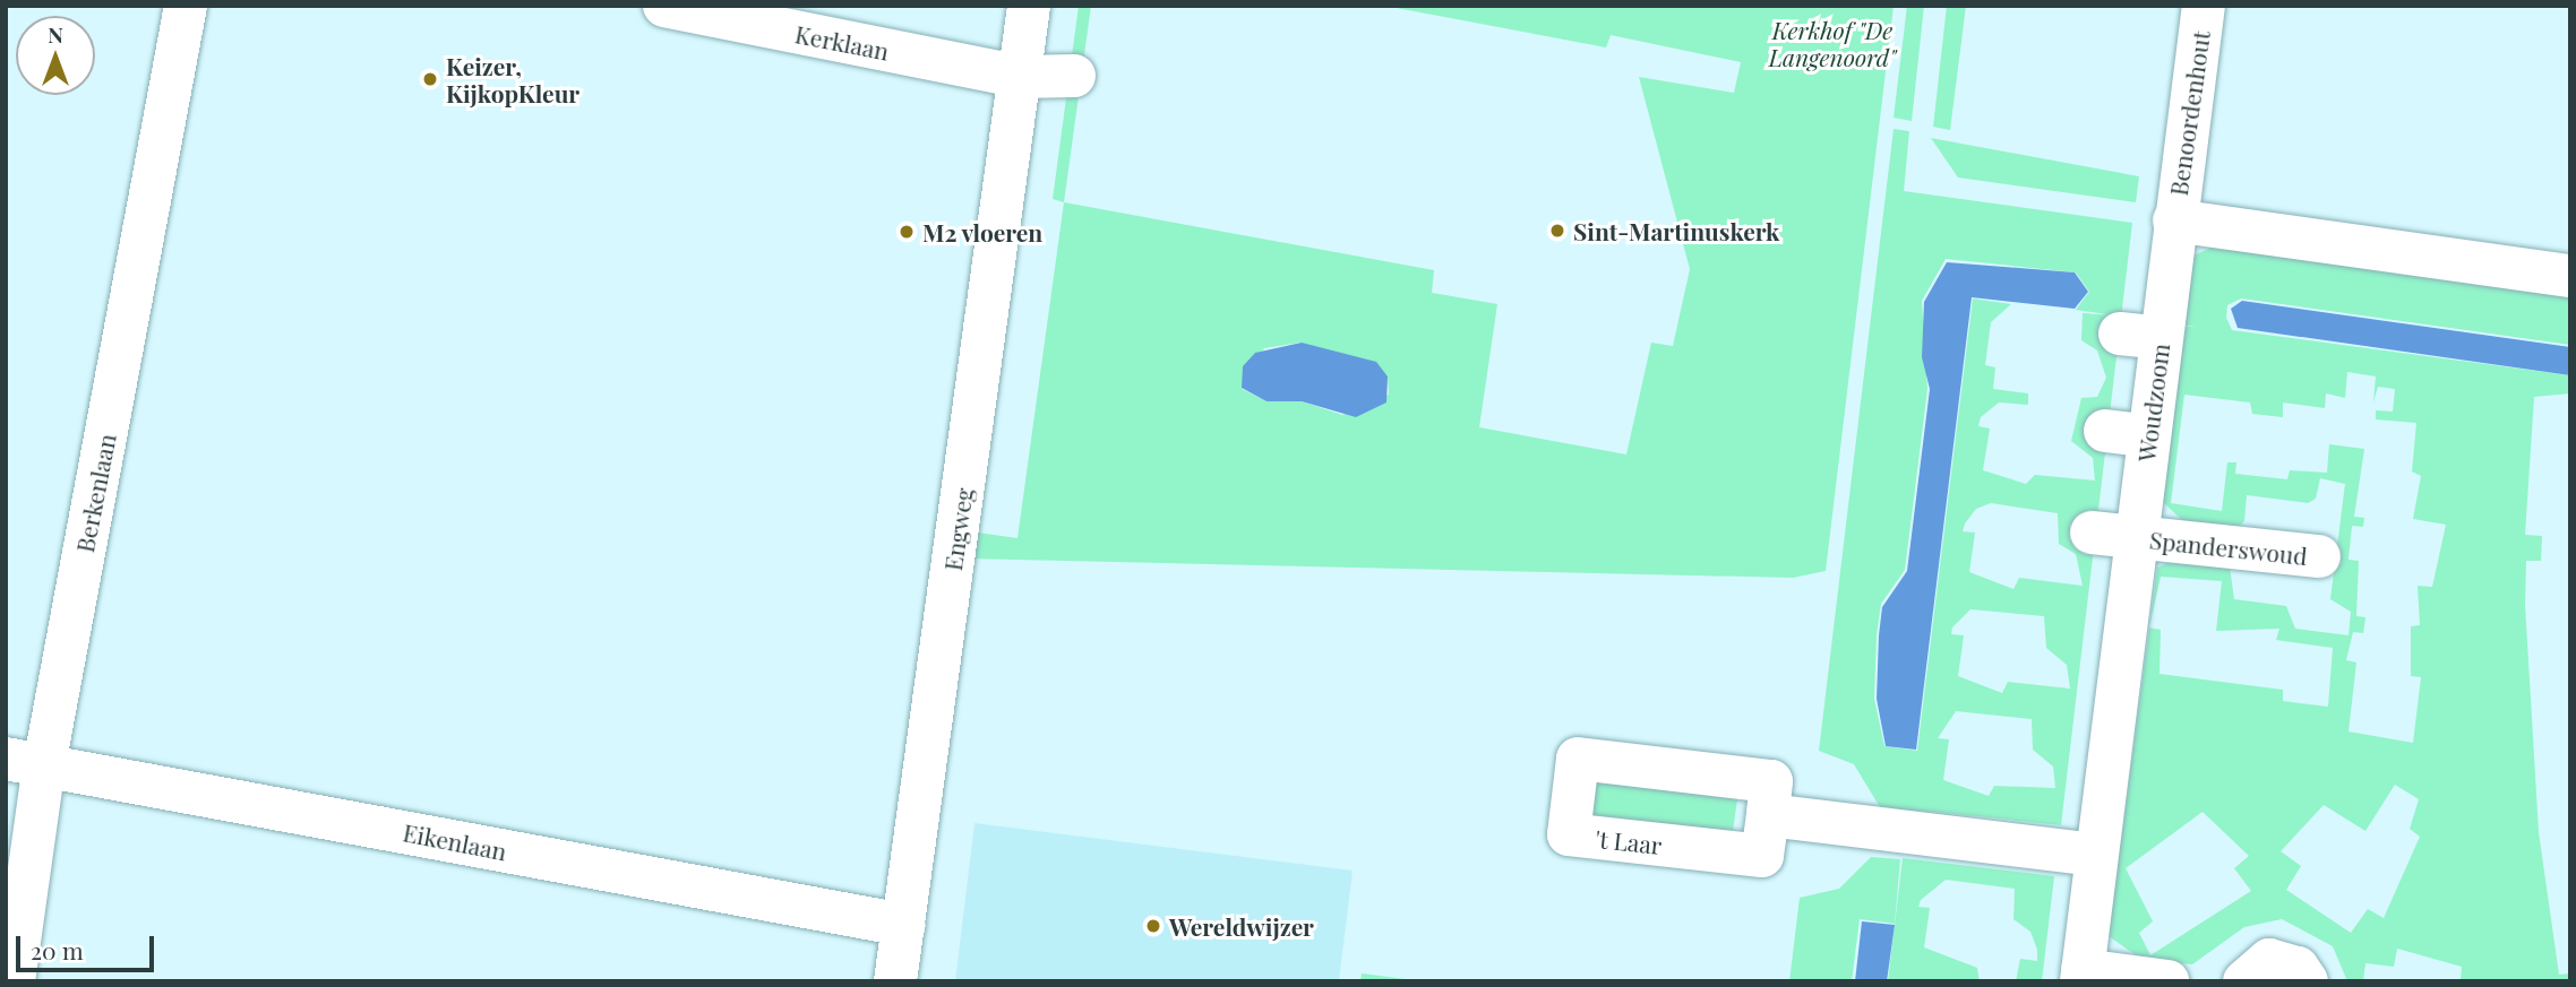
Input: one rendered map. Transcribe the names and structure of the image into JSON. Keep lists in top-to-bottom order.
{
  "streets": {
    "street": [
      "Kerklaan",
      "Benoordenhout",
      "Woudzoom",
      "Berkenlaan",
      "Engweg",
      "Spanderswoud",
      "Eikenlaan"
    ]
  },
  "crossings": [
    ["Kerklaan", "Engweg"],
    ["Benoordenhout", "Woudzoom"],
    ["Woudzoom", "Spanderswoud"],
    ["Berkenlaan", "Eikenlaan"],
    ["Engweg", "Eikenlaan"]
  ],
  "parks": ["Kerkhof \"De Langenoord\""],
  "places": [
    "Keizer, KijkopKleur",
    "Sint-Martinuskerk",
    "M2 vloeren",
    "Wereldwijzer"
  ],
  "scale_bar": "20 m",
  "north": "top"
}
